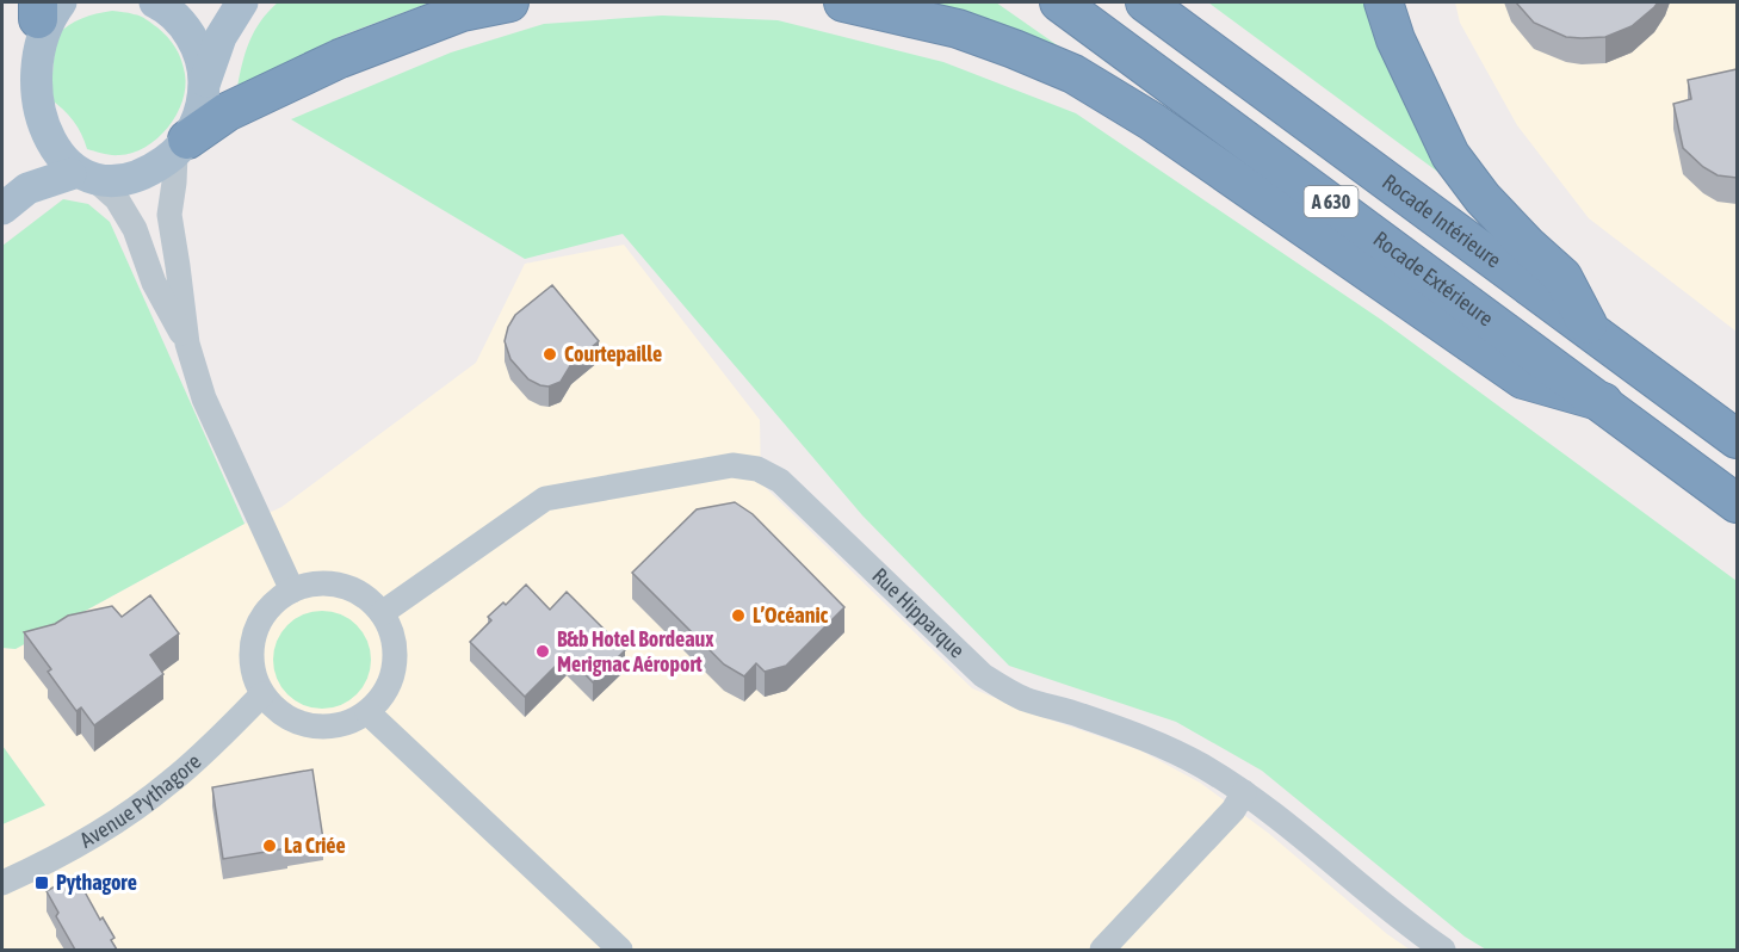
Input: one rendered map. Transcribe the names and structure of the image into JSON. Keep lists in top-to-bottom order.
{
  "streets": {
    "highway": ["A 630", "Rocade Intérieure", "Rocade Extérieure"],
    "street": ["Rue Hipparque", "Avenue Pythagore"]
  },
  "crossings": [
    ["Rue Hipparque", "Avenue Pythagore"]
  ],
  "places": {
    "other": [
      "Courtepaille",
      "L’Océanic",
      "B&b Hotel Bordeaux Merignac Aéroport",
      "La Criée"
    ],
    "transit": ["Pythagore"]
  }
}
